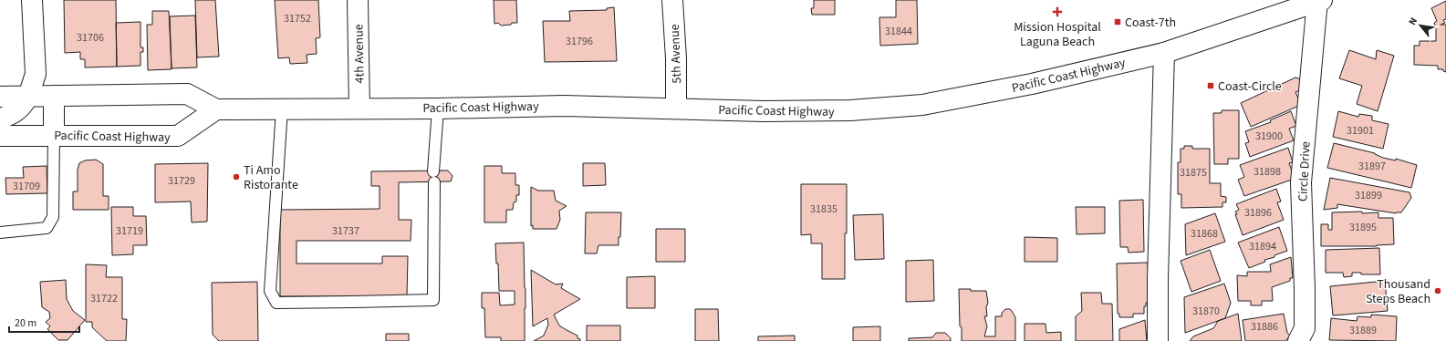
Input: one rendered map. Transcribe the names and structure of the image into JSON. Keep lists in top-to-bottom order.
{
  "streets": {
    "main road": [
      "4th Avenue",
      "5th Avenue",
      "Pacific Coast Highway",
      "Circle Drive"
    ]
  },
  "crossings": [
    ["4th Avenue", "Pacific Coast Highway"],
    ["5th Avenue", "Pacific Coast Highway"],
    ["Pacific Coast Highway", "Circle Drive"]
  ],
  "places": {
    "health": ["Mission Hospital Laguna Beach"],
    "transit": ["Coast-7th", "Coast-Circle"],
    "other": ["Ti Amo Ristorante", "Thousand Steps Beach"]
  },
  "house_numbers": [
    "31752",
    "31844",
    "31706",
    "31796",
    "31901",
    "31900",
    "31897",
    "31898",
    "31875",
    "31729",
    "31709",
    "31899",
    "31835",
    "31896",
    "31895",
    "31719",
    "31737",
    "31868",
    "31894",
    "31722",
    "31870",
    "31886",
    "31889"
  ],
  "scale_bar": "20 m",
  "north": "top left"
}
